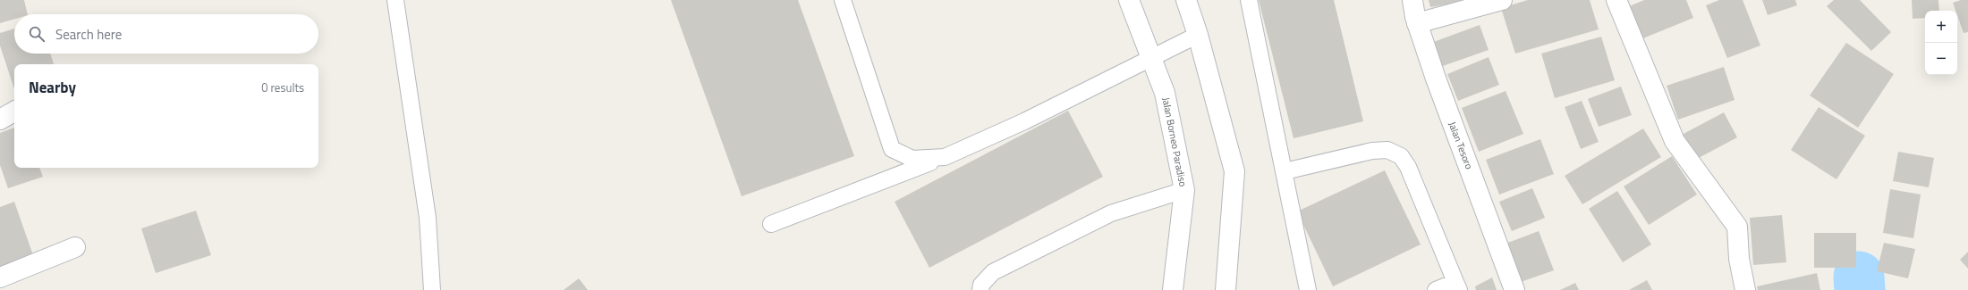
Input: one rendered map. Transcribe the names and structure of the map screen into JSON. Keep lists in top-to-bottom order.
{
  "streets": {
    "street": ["Jalan Borneo Paradiso", "Jalan Tesoro"]
  },
  "page": {
    "map_buttons": ["+", "−"],
    "search": "Search here",
    "heading": ["Nearby", "0 results"]
  }
}
